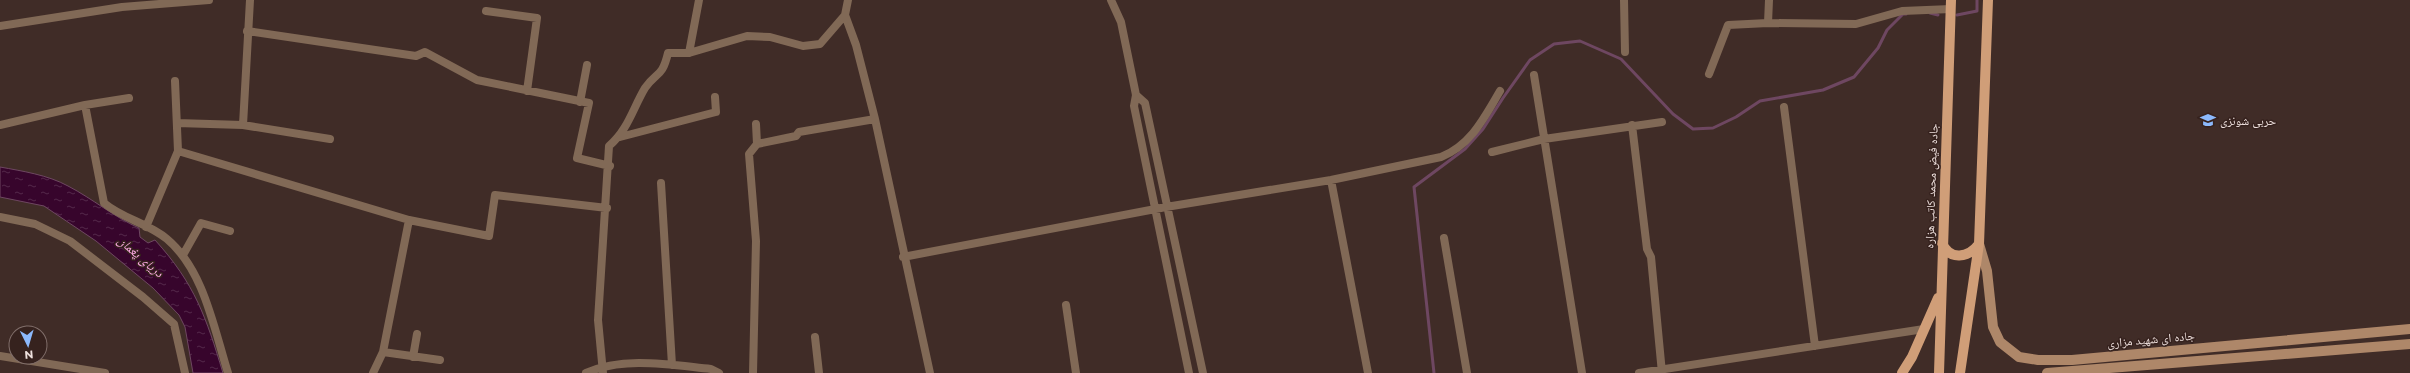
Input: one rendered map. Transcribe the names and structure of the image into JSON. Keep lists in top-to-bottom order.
{
  "streets": {
    "main road": ["جاده فیض محمد کاتب هزاره", "جاده ای شهید مزاری"]
  },
  "water": ["دریای پغمان"],
  "places": {
    "school or university": ["حربی شونزی"]
  },
  "north": "bottom"
}
